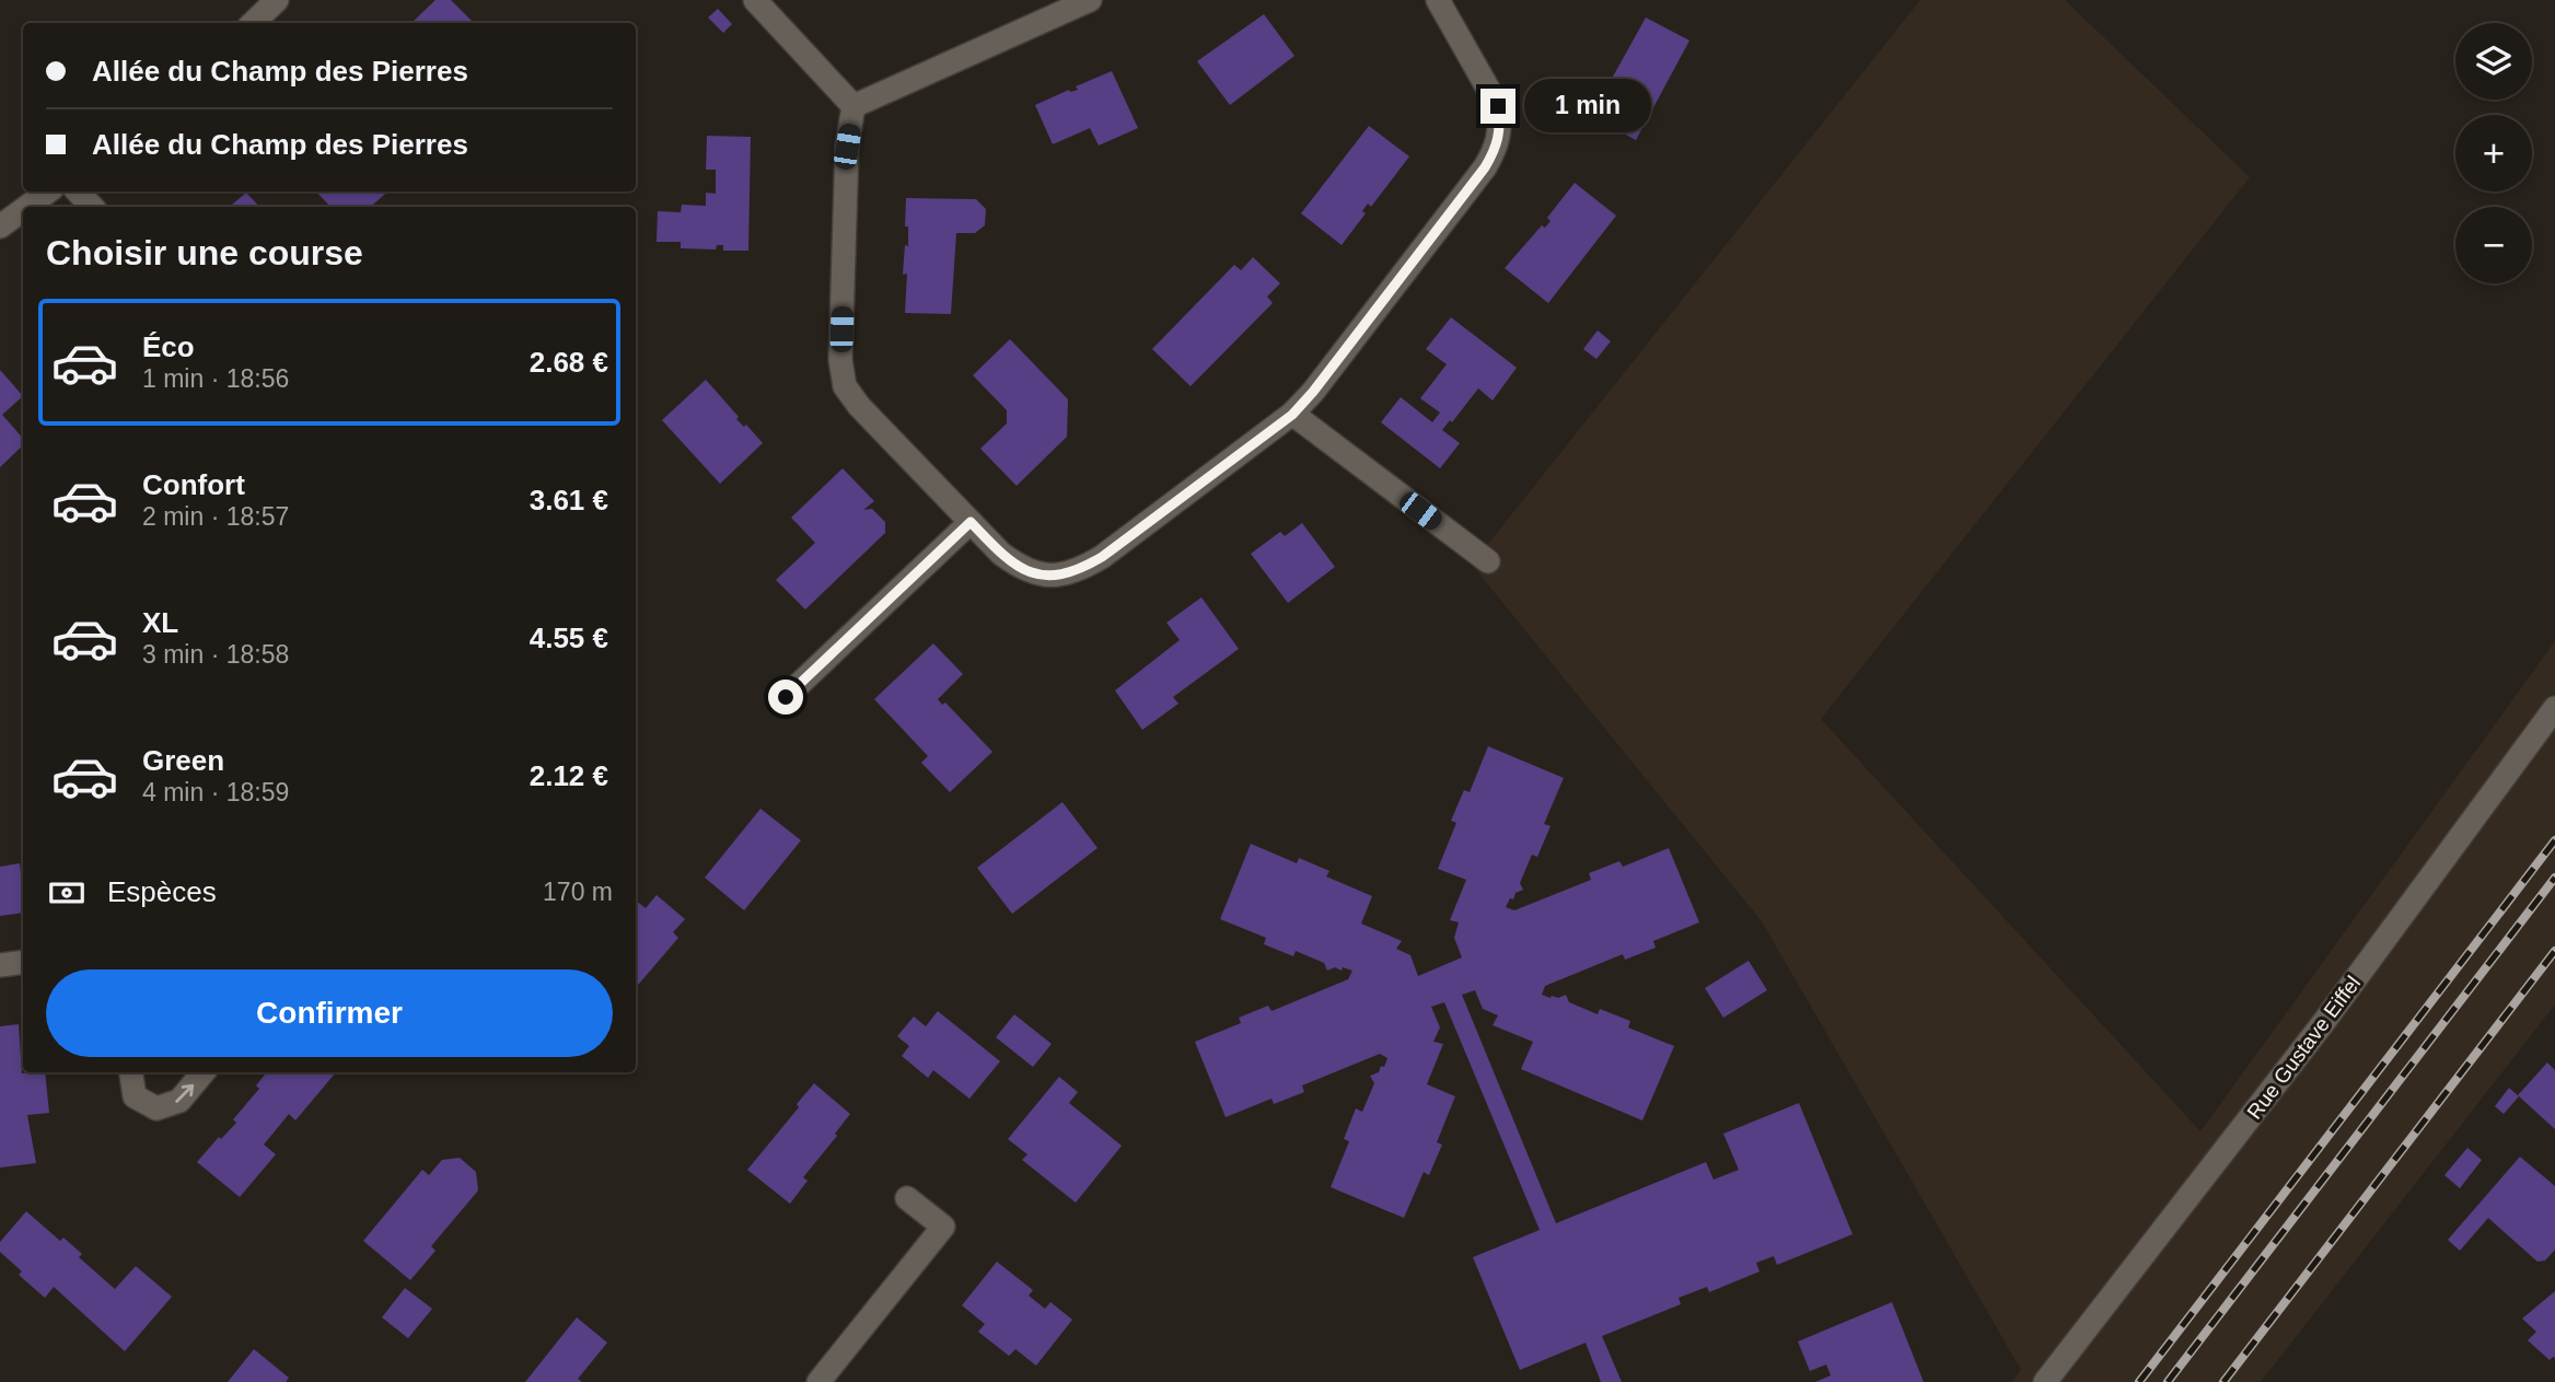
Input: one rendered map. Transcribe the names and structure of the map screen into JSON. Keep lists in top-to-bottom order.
{
  "streets": {
    "street": ["Rue Gustave Eiffel"]
  },
  "page": {
    "map_buttons": ["+", "−"],
    "banner": ["Allée du Champ des Pierres", "Allée du Champ des Pierres"],
    "bubble": "1 min",
    "heading": "Choisir une course",
    "list": [
      {
        "name": "Éco",
        "note": "1 min · 18:56",
        "value": "2.68 €"
      },
      {
        "name": "Confort",
        "note": "2 min · 18:57",
        "value": "3.61 €"
      },
      {
        "name": "XL",
        "note": "3 min · 18:58",
        "value": "4.55 €"
      },
      {
        "name": "Green",
        "note": "4 min · 18:59",
        "value": "2.12 €"
      }
    ],
    "pay": ["Espèces", "170 m"],
    "buttons": "Confirmer"
  }
}
